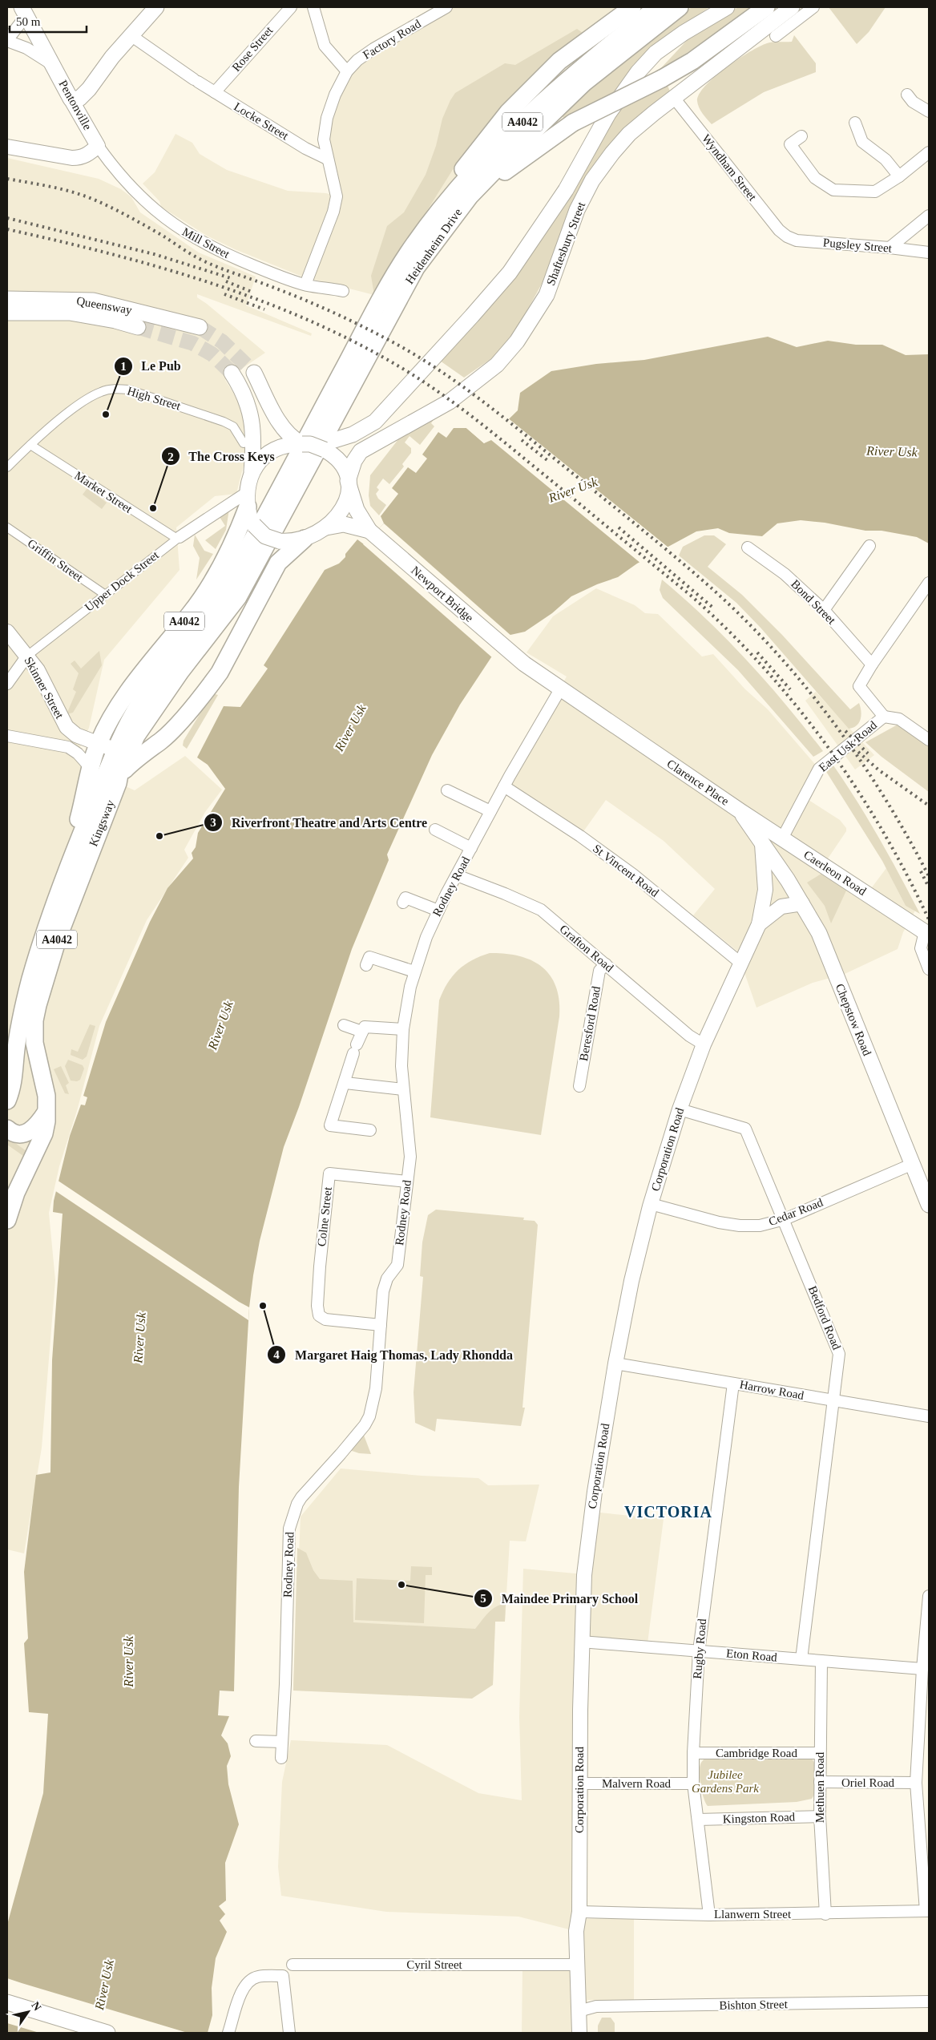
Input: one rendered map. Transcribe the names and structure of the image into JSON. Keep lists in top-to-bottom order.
{
  "streets": {
    "main road": [
      "Pentonville",
      "A4042",
      "Shaftesbury Street",
      "Heidenheim Drive",
      "Queensway",
      "Newport Bridge",
      "Clarence Place",
      "Kingsway",
      "Caerleon Road",
      "Chepstow Road"
    ],
    "street": [
      "Factory Road",
      "Rose Street",
      "Locke Street",
      "Wyndham Street",
      "Mill Street",
      "Pugsley Street",
      "High Street",
      "Market Street",
      "Griffin Street",
      "Upper Dock Street",
      "Bond Street",
      "Skinner Street",
      "East Usk Road",
      "St Vincent Road",
      "Rodney Road",
      "Grafton Road",
      "Beresford Road",
      "Corporation Road",
      "Cedar Road",
      "Colne Street",
      "Bedford Road",
      "Harrow Road",
      "Rugby Road",
      "Eton Road",
      "Cambridge Road",
      "Oriel Road",
      "Malvern Road",
      "Methuen Road",
      "Kingston Road",
      "Llanwern Street",
      "Cyril Street",
      "Bishton Street"
    ]
  },
  "crossings": [
    ["Factory Road", "Locke Street"],
    ["Factory Road", "Mill Street"],
    ["Rose Street", "Locke Street"],
    ["Pentonville", "Mill Street"],
    ["A4042", "Shaftesbury Street"],
    ["A4042", "Heidenheim Drive"],
    ["A4042", "Upper Dock Street"],
    ["A4042", "Newport Bridge"],
    ["A4042", "Skinner Street"],
    ["A4042", "Kingsway"],
    ["Wyndham Street", "Shaftesbury Street"],
    ["Wyndham Street", "Pugsley Street"],
    ["Shaftesbury Street", "Upper Dock Street"],
    ["Shaftesbury Street", "Newport Bridge"],
    ["Heidenheim Drive", "Kingsway"],
    ["High Street", "Market Street"],
    ["Market Street", "Upper Dock Street"],
    ["Griffin Street", "Upper Dock Street"],
    ["Upper Dock Street", "Newport Bridge"],
    ["Upper Dock Street", "Skinner Street"],
    ["Newport Bridge", "Clarence Place"],
    ["Bond Street", "East Usk Road"],
    ["Skinner Street", "Kingsway"],
    ["East Usk Road", "Caerleon Road"],
    ["Clarence Place", "Caerleon Road"],
    ["Clarence Place", "Rodney Road"],
    ["Clarence Place", "Chepstow Road"],
    ["Clarence Place", "Corporation Road"],
    ["St Vincent Road", "Rodney Road"],
    ["St Vincent Road", "Corporation Road"],
    ["Rodney Road", "Grafton Road"],
    ["Rodney Road", "Colne Street"],
    ["Grafton Road", "Beresford Road"],
    ["Grafton Road", "Corporation Road"],
    ["Chepstow Road", "Cedar Road"],
    ["Corporation Road", "Cedar Road"],
    ["Corporation Road", "Bedford Road"],
    ["Corporation Road", "Harrow Road"],
    ["Corporation Road", "Eton Road"],
    ["Corporation Road", "Malvern Road"],
    ["Corporation Road", "Llanwern Street"],
    ["Corporation Road", "Cyril Street"],
    ["Corporation Road", "Bishton Street"],
    ["Cedar Road", "Bedford Road"],
    ["Bedford Road", "Harrow Road"],
    ["Bedford Road", "Eton Road"],
    ["Harrow Road", "Rugby Road"],
    ["Rugby Road", "Eton Road"],
    ["Rugby Road", "Cambridge Road"],
    ["Rugby Road", "Malvern Road"],
    ["Rugby Road", "Kingston Road"],
    ["Rugby Road", "Llanwern Street"],
    ["Eton Road", "Methuen Road"],
    ["Cambridge Road", "Methuen Road"],
    ["Oriel Road", "Methuen Road"],
    ["Methuen Road", "Kingston Road"],
    ["Methuen Road", "Llanwern Street"]
  ],
  "districts": ["VICTORIA"],
  "water": ["River Usk"],
  "parks": ["Jubilee Gardens Park"],
  "places": [
    "Le Pub",
    "The Cross Keys",
    "Riverfront Theatre and Arts Centre",
    "Margaret Haig Thomas, Lady Rhondda",
    "Maindee Primary School"
  ],
  "scale_bar": "50 m",
  "north": "top right"
}
